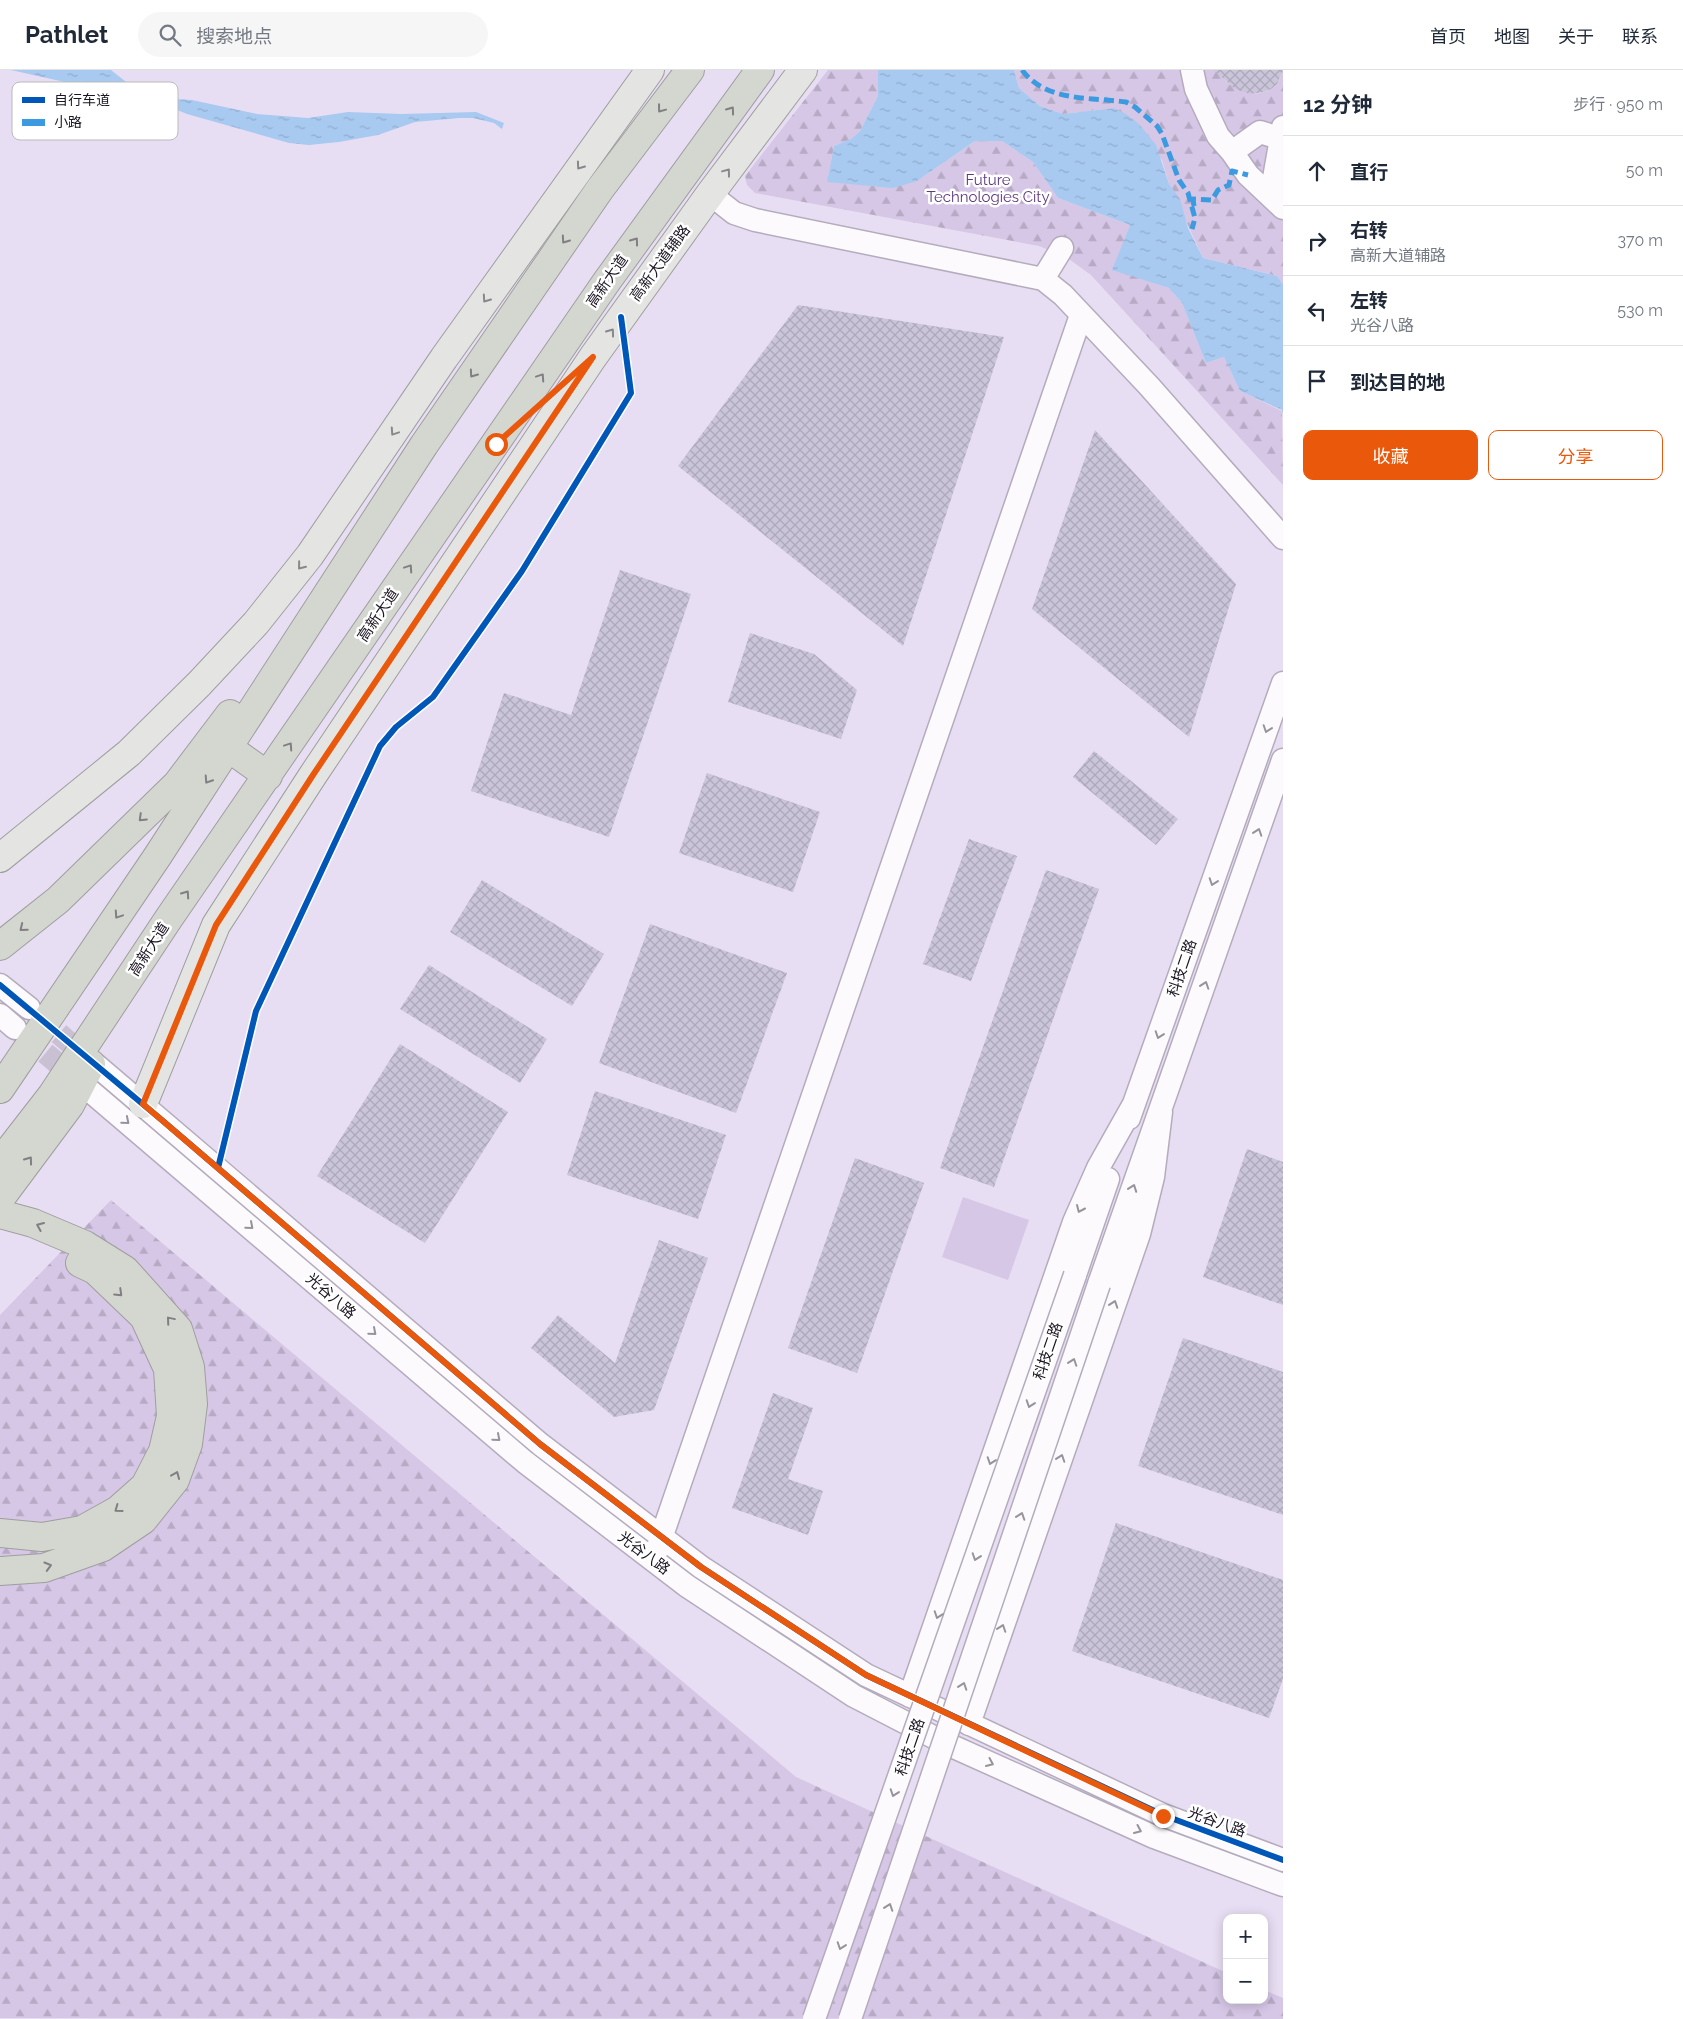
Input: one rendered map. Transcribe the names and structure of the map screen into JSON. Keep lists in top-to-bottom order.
{
  "streets": {
    "highway": ["高新大道"],
    "main road": ["高新大道辅路"],
    "street": ["科技二路", "光谷八路"]
  },
  "crossings": [
    ["高新大道辅路", "光谷八路"],
    ["高新大道", "光谷八路"]
  ],
  "parks": ["Future Technologies City"],
  "legend": ["自行车道", "小路"],
  "page": {
    "header": "Pathlet",
    "search": "搜索地点",
    "nav": [
      "首页",
      "地图",
      "关于",
      "联系"
    ],
    "heading": ["12 分钟", "步行 · 950 m"],
    "list": [
      ["直行", "50 m"],
      ["右转", "高新大道辅路", "370 m"],
      ["左转", "光谷八路", "530 m"],
      "到达目的地"
    ],
    "buttons": ["收藏", "分享"],
    "map_buttons": ["+", "−"]
  }
}
